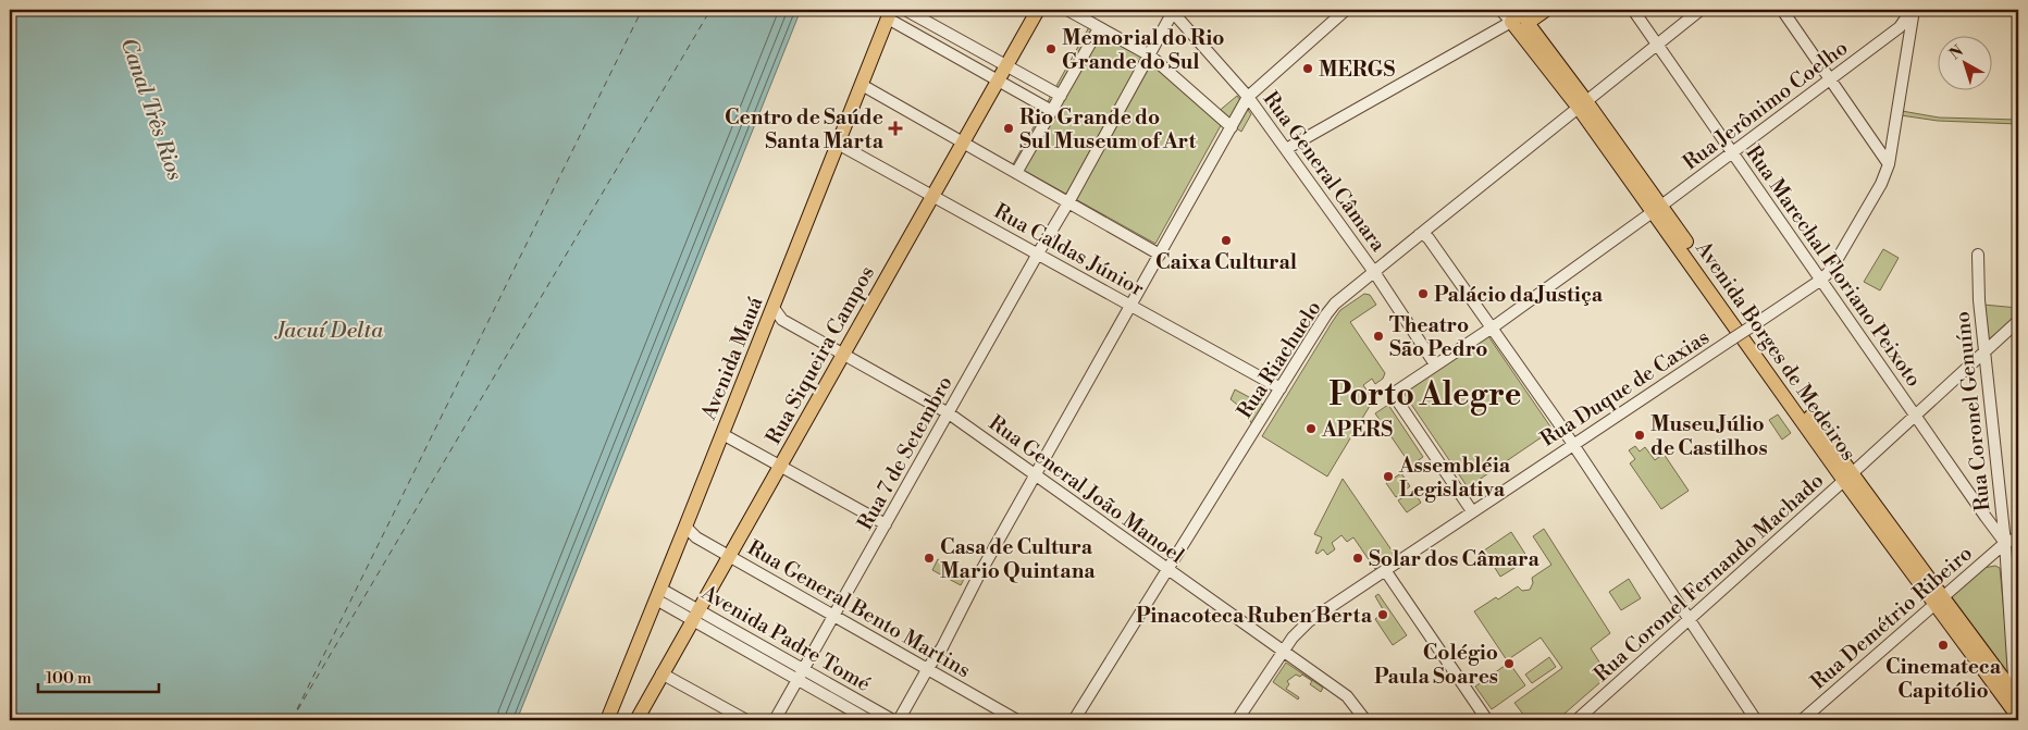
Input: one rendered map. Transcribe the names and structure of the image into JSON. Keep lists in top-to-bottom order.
{
  "streets": {
    "main road": ["Avenida Borges de Medeiros", "Rua Siqueira Campos", "Avenida Mauá"],
    "street": [
      "Rua Jerônimo Coelho",
      "Rua General Câmara",
      "Rua Caldas Júnior",
      "Rua Marechal Floriano Peixoto",
      "Rua Riachuelo",
      "Rua Duque de Caxias",
      "Rua Coronel Genuíno",
      "Rua 7 de Setembro",
      "Rua General João Manoel",
      "Rua Coronel Fernando Machado",
      "Rua General Bento Martins",
      "Rua Demétrio Ribeiro",
      "Avenida Padre Tomé"
    ]
  },
  "crossings": [
    ["Rua Jerônimo Coelho", "Rua General Câmara"],
    ["Rua Jerônimo Coelho", "Rua Marechal Floriano Peixoto"],
    ["Rua Jerônimo Coelho", "Avenida Borges de Medeiros"],
    ["Rua Jerônimo Coelho", "Rua Duque de Caxias"],
    ["Rua General Câmara", "Rua Riachuelo"],
    ["Rua Caldas Júnior", "Rua Siqueira Campos"],
    ["Rua Caldas Júnior", "Avenida Mauá"],
    ["Rua Caldas Júnior", "Rua Riachuelo"],
    ["Rua Caldas Júnior", "Rua 7 de Setembro"],
    ["Rua Marechal Floriano Peixoto", "Rua Riachuelo"],
    ["Rua Marechal Floriano Peixoto", "Rua Duque de Caxias"],
    ["Rua Marechal Floriano Peixoto", "Rua Coronel Genuíno"],
    ["Rua Marechal Floriano Peixoto", "Rua Coronel Fernando Machado"],
    ["Rua Marechal Floriano Peixoto", "Rua Demétrio Ribeiro"],
    ["Avenida Borges de Medeiros", "Rua Riachuelo"],
    ["Avenida Borges de Medeiros", "Rua Coronel Genuíno"],
    ["Avenida Borges de Medeiros", "Rua Coronel Fernando Machado"],
    ["Avenida Borges de Medeiros", "Rua Demétrio Ribeiro"],
    ["Rua Siqueira Campos", "Rua General João Manoel"],
    ["Rua Siqueira Campos", "Rua General Bento Martins"],
    ["Rua Siqueira Campos", "Avenida Padre Tomé"],
    ["Avenida Mauá", "Rua General João Manoel"],
    ["Avenida Mauá", "Rua General Bento Martins"],
    ["Avenida Mauá", "Avenida Padre Tomé"],
    ["Rua Riachuelo", "Rua General João Manoel"],
    ["Rua Duque de Caxias", "Rua General João Manoel"],
    ["Rua Coronel Genuíno", "Rua Coronel Fernando Machado"],
    ["Rua Coronel Genuíno", "Rua Demétrio Ribeiro"],
    ["Rua 7 de Setembro", "Rua General João Manoel"],
    ["Rua 7 de Setembro", "Rua General Bento Martins"],
    ["Rua 7 de Setembro", "Avenida Padre Tomé"]
  ],
  "districts": ["Porto Alegre"],
  "water": ["Canal Três Rios", "Jacuí Delta"],
  "places": {
    "other": [
      "Memorial do Rio Grande do Sul",
      "MERGS",
      "Rio Grande do Sul Museum of Art",
      "Caixa Cultural",
      "Palácio da Justiça",
      "Theatro São Pedro",
      "APERS",
      "Museu Júlio de Castilhos",
      "Assembléia Legislativa",
      "Casa de Cultura Mario Quintana",
      "Solar dos Câmara",
      "Pinacoteca Ruben Berta",
      "Cinemateca Capitólio",
      "Colégio Paula Soares"
    ],
    "health": ["Centro de Saúde Santa Marta"]
  },
  "scale_bar": "100 m",
  "north": "top left"
}
